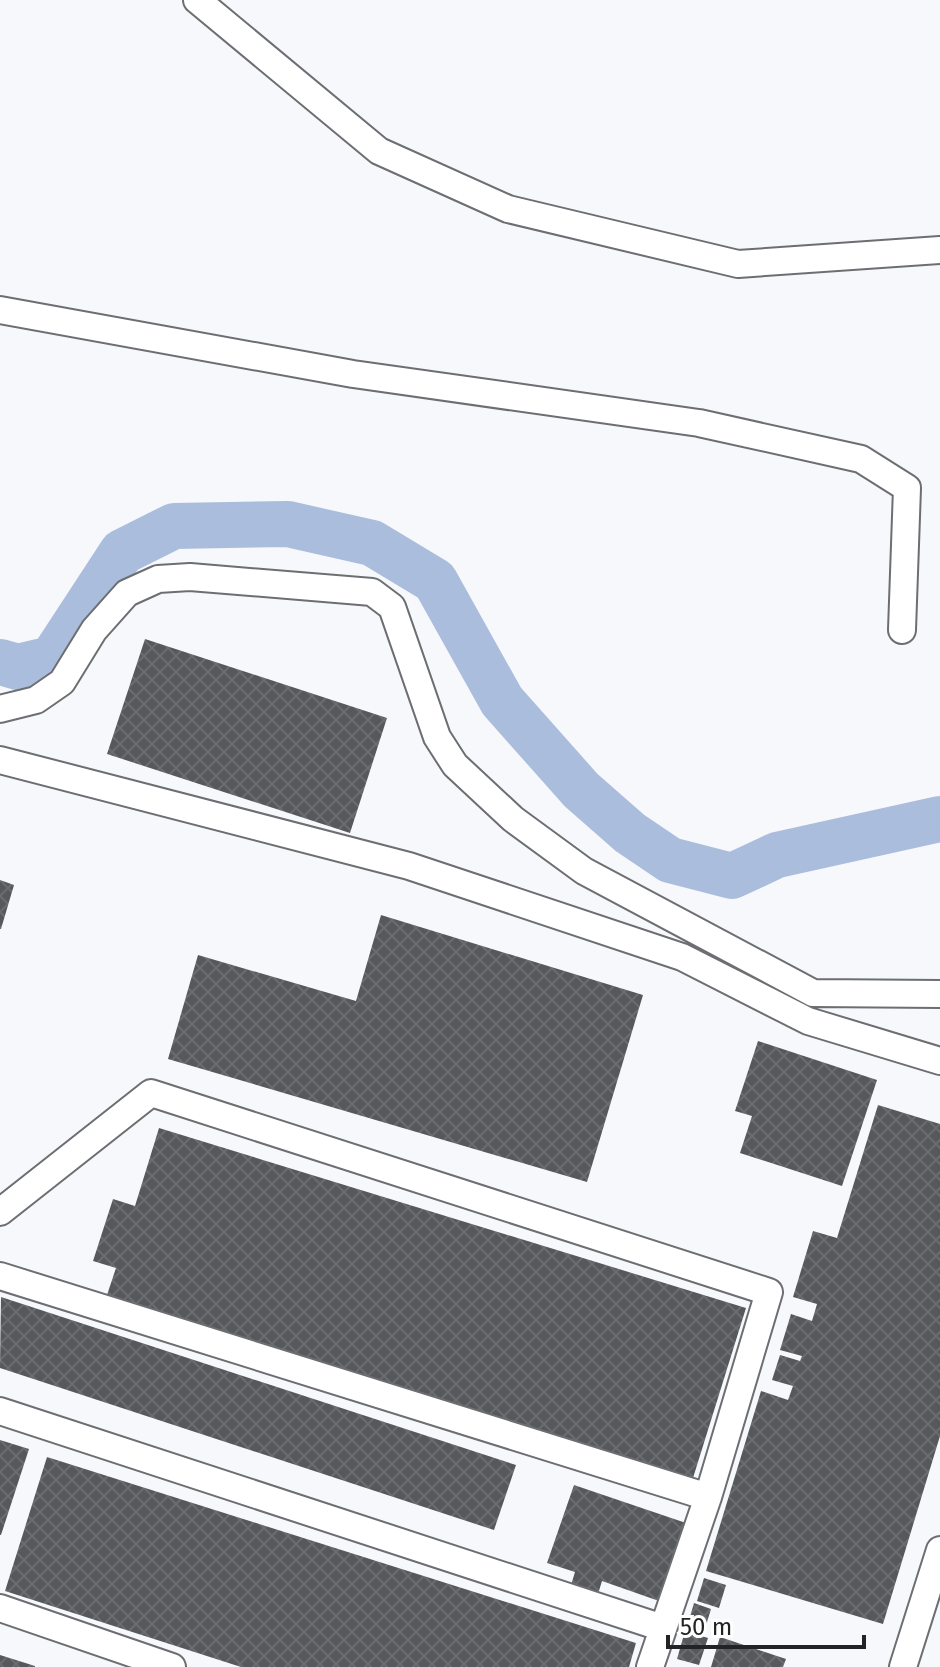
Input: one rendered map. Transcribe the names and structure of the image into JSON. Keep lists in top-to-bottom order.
{
  "scale_bar": "50 m"
}
